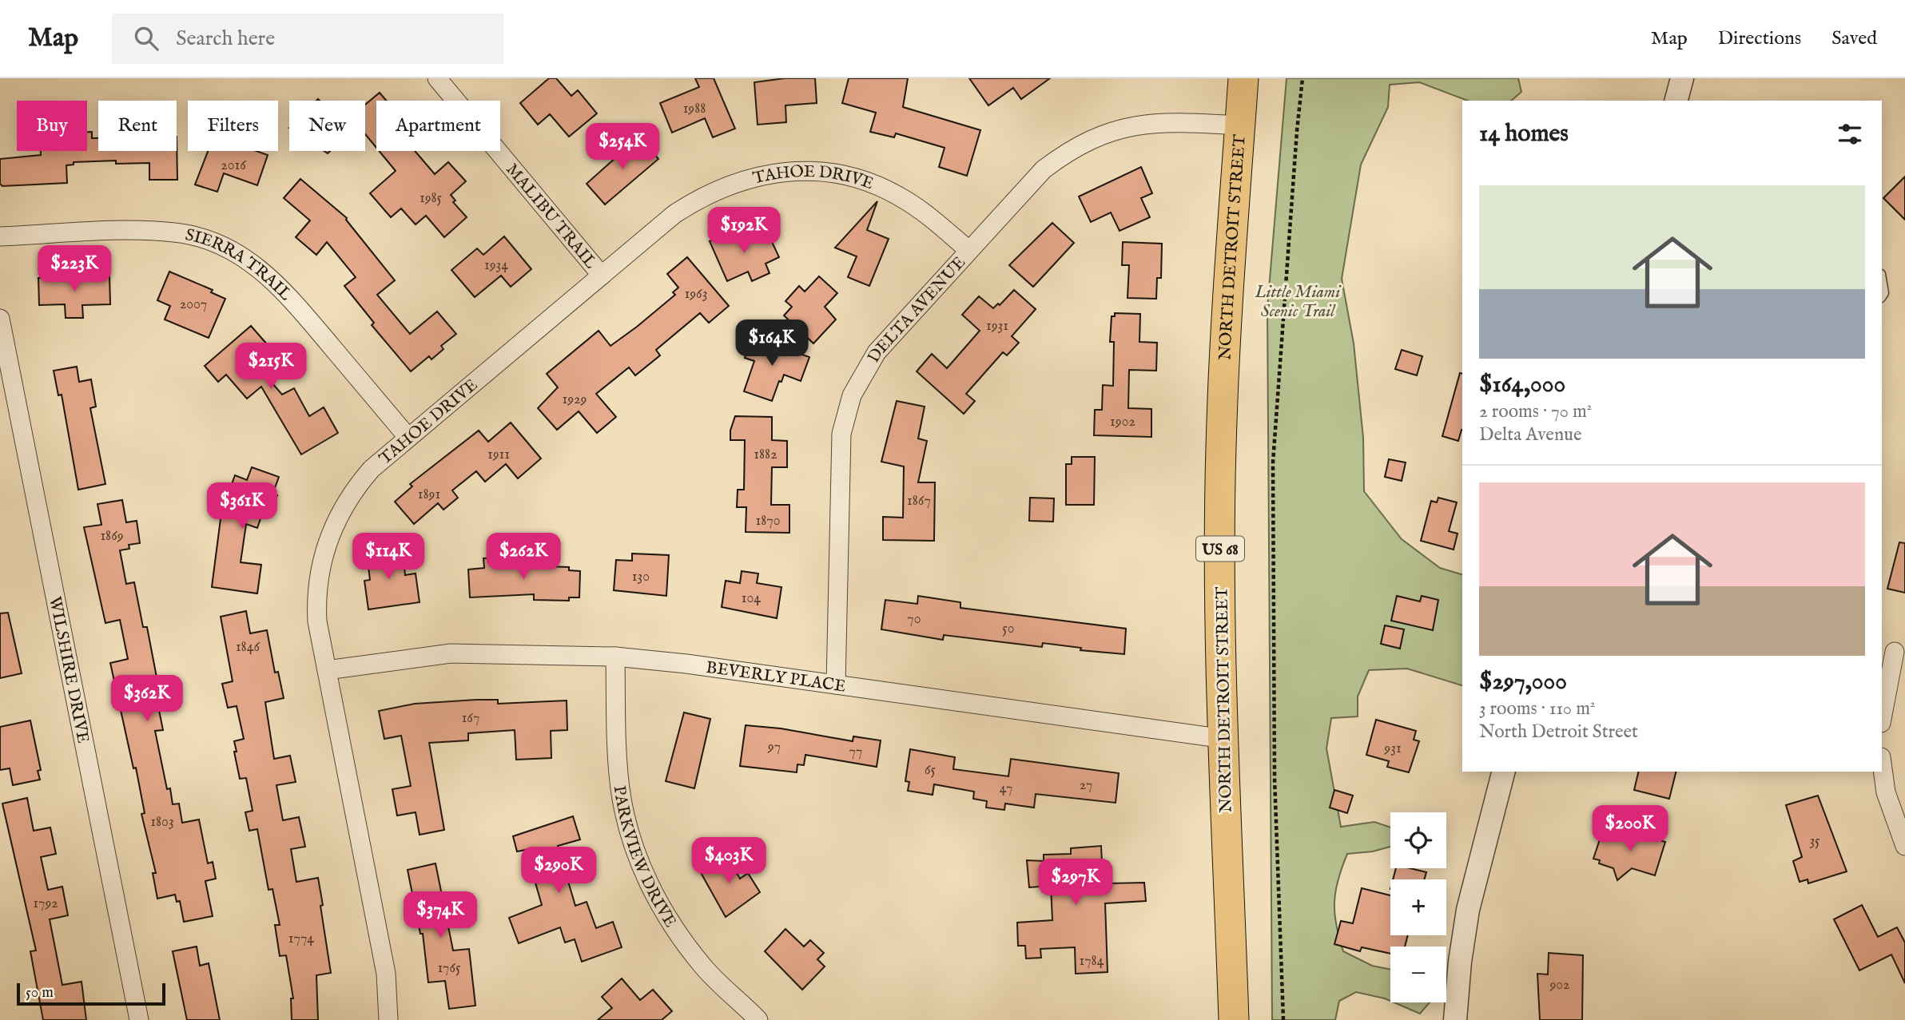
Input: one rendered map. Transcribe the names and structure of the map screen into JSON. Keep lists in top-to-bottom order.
{
  "streets": {
    "highway": ["NORTH DETROIT STREET", "US 68"],
    "street": [
      "TAHOE DRIVE",
      "MALIBU TRAIL",
      "SIERRA TRAIL",
      "DELTA AVENUE",
      "WILSHIRE DRIVE",
      "BEVERLY PLACE",
      "PARKVIEW DRIVE"
    ]
  },
  "crossings": [
    ["TAHOE DRIVE", "MALIBU TRAIL"],
    ["TAHOE DRIVE", "SIERRA TRAIL"],
    ["TAHOE DRIVE", "DELTA AVENUE"],
    ["TAHOE DRIVE", "BEVERLY PLACE"],
    ["NORTH DETROIT STREET", "DELTA AVENUE"],
    ["NORTH DETROIT STREET", "BEVERLY PLACE"],
    ["DELTA AVENUE", "BEVERLY PLACE"],
    ["BEVERLY PLACE", "PARKVIEW DRIVE"]
  ],
  "parks": ["Little Miami Scenic Trail"],
  "house_numbers": [
    "1988",
    "2016",
    "1985",
    "1934",
    "1963",
    "2007",
    "1931",
    "1929",
    "1902",
    "1911",
    "1882",
    "1891",
    "1867",
    "1870",
    "1869",
    "130",
    "104",
    "70",
    "50",
    "1846",
    "167",
    "97",
    "931",
    "77",
    "65",
    "27",
    "47",
    "1803",
    "35",
    "1792",
    "1774",
    "1784",
    "1765",
    "902"
  ],
  "scale_bar": "50 m",
  "page": {
    "header": "Map",
    "search": "Search here",
    "nav": ["Map", "Directions", "Saved"],
    "chip": [
      "Buy",
      "Rent",
      "Filters",
      "New",
      "Apartment"
    ],
    "heading": "14 homes",
    "price": [
      "$254K",
      "$192K",
      "$223K",
      "$164K",
      "$215K",
      "$361K",
      "$114K",
      "$262K",
      "$362K",
      "$200K",
      "$403K",
      "$290K",
      "$297K",
      "$374K"
    ],
    "list": [
      {
        "name": "$164,000",
        "note": "2 rooms · 70 m² · Delta Avenue"
      },
      {
        "name": "$297,000",
        "note": "3 rooms · 110 m² · North Detroit Street"
      }
    ],
    "map_buttons": ["+", "−"],
    "scale": "50 m"
  }
}
